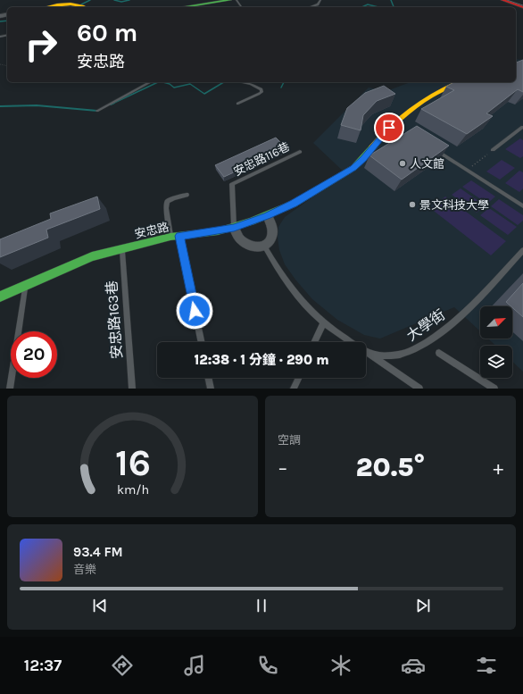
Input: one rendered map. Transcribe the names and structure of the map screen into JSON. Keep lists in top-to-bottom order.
{
  "streets": {
    "street": ["安忠路"],
    "lane": ["安忠路116巷", "安忠路163巷", "大學街"]
  },
  "crossings": [
    ["安忠路116巷", "安忠路"],
    ["安忠路", "安忠路163巷"]
  ],
  "places": ["人文館", "景文科技大學"],
  "north": "top right",
  "page": {
    "turn": ["60 m", "安忠路"],
    "limit": "20",
    "trip": "12:38 · 1 分鐘 · 290 m",
    "tile": "空調",
    "heat": ["−", "20.5°", "+"],
    "song": ["93.4 FM", "音樂"],
    "tabs": "12:37",
    "gauge": ["16", "km/h"]
  }
}
